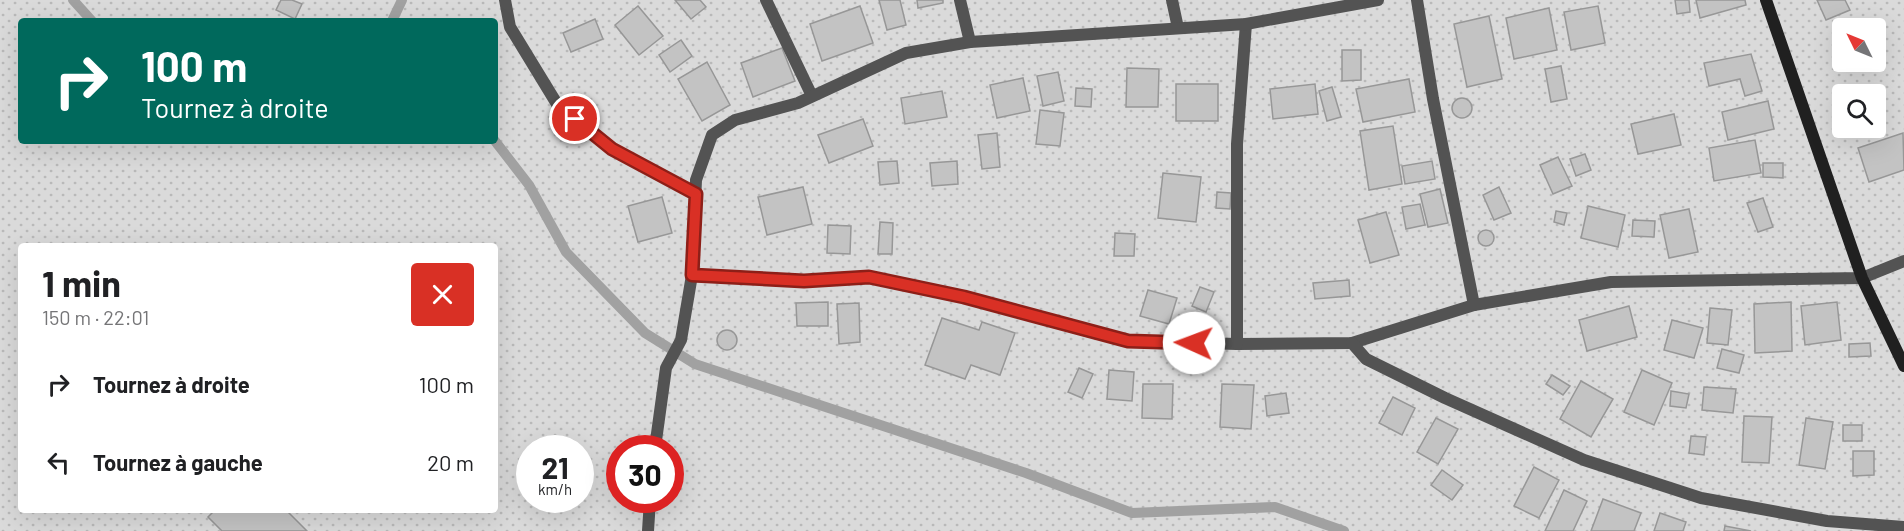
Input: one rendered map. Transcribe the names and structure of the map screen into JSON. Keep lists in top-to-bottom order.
{
  "north": "top left",
  "page": {
    "turn": ["100 m", "Tournez à droite"],
    "heading": ["1 min", "150 m · 22:01"],
    "list": [
      {
        "name": "Tournez à droite",
        "value": "100 m"
      },
      {
        "name": "Tournez à gauche",
        "value": "20 m"
      }
    ],
    "speed": "21 km/h",
    "limit": "30"
  }
}
